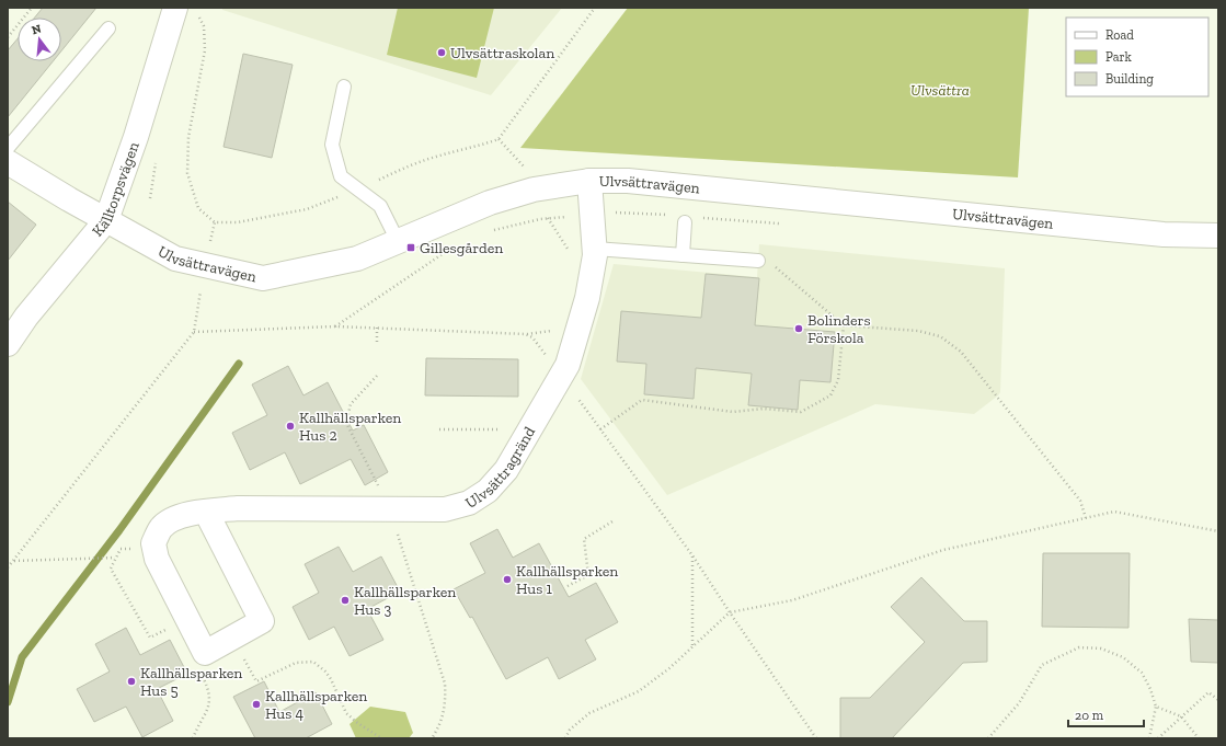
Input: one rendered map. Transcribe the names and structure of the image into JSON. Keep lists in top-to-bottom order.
{
  "streets": {
    "street": ["Ulvsättravägen", "Källtorpsvägen", "Ulvsättragränd"]
  },
  "crossings": [
    ["Ulvsättravägen", "Källtorpsvägen"],
    ["Ulvsättravägen", "Ulvsättragränd"]
  ],
  "parks": ["Ulvsättra"],
  "places": {
    "other": [
      "Ulvsättraskolan",
      "Bolinders Förskola",
      "Kallhällsparken Hus 2",
      "Kallhällsparken Hus 1",
      "Kallhällsparken Hus 3",
      "Kallhällsparken Hus 5",
      "Kallhällsparken Hus 4"
    ],
    "transit": ["Gillesgården"]
  },
  "legend": ["Road", "Park", "Building"],
  "scale_bar": "20 m",
  "north": "top"
}
